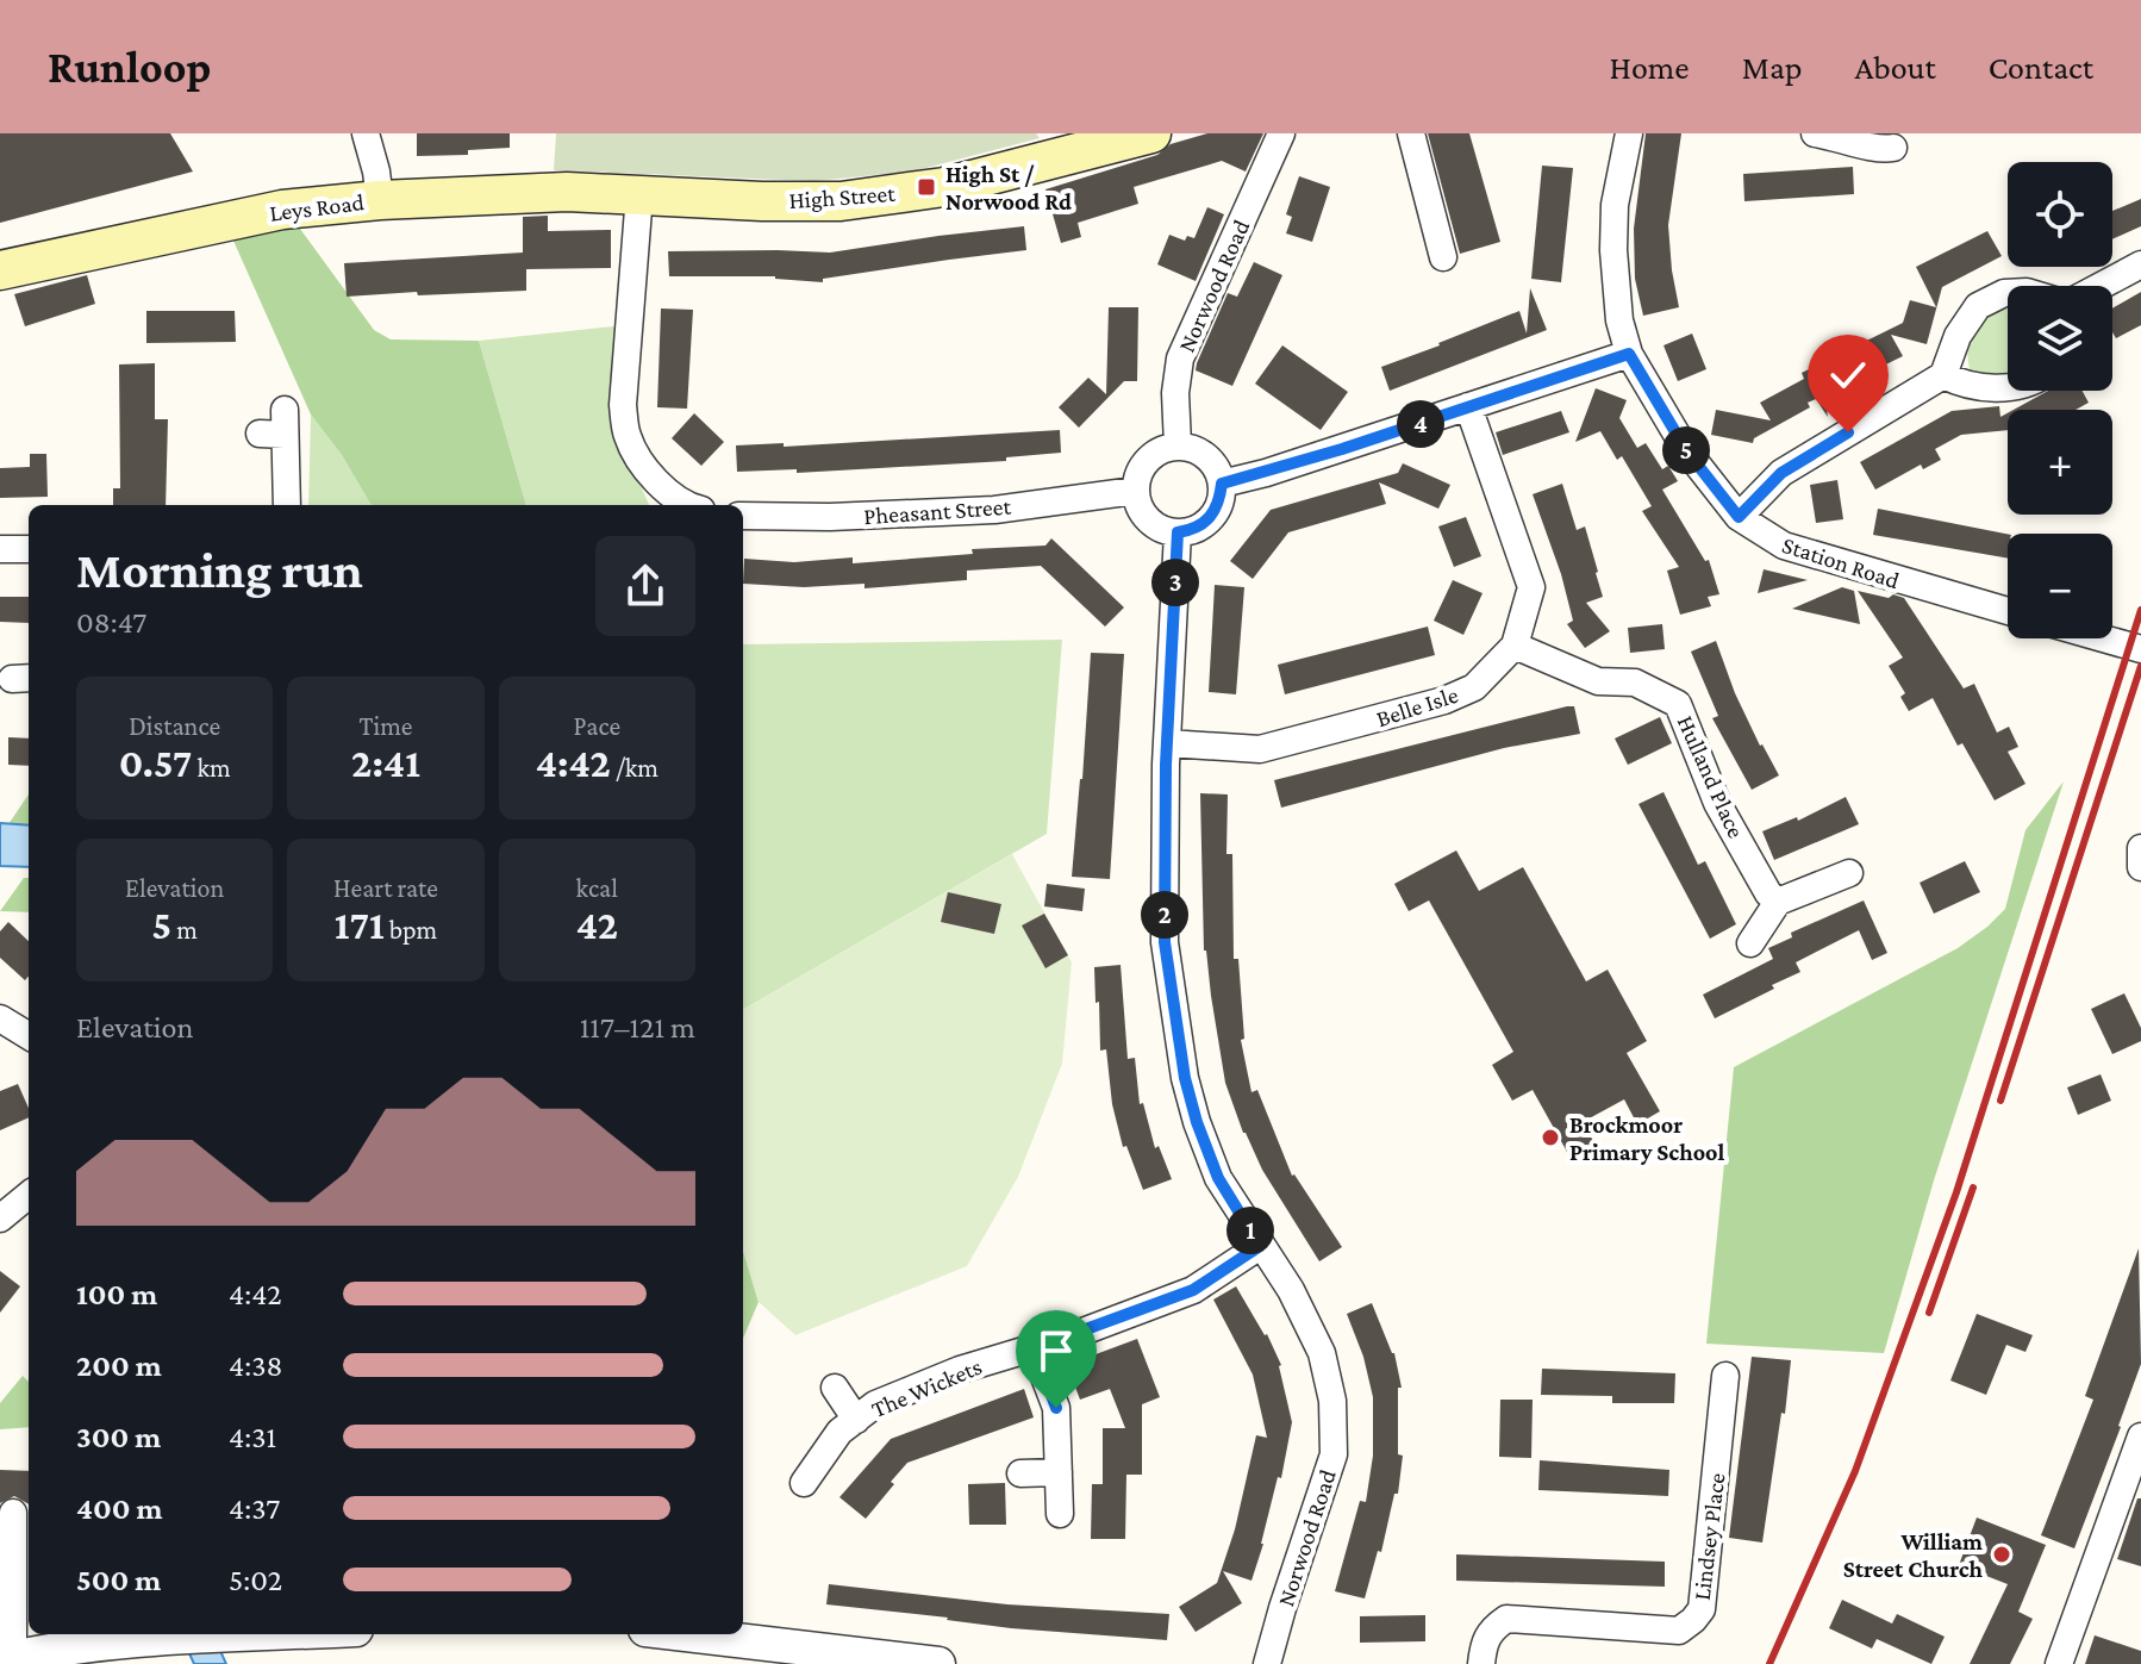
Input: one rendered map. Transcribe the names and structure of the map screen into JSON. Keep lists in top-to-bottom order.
{
  "streets": {
    "main road": ["High Street", "Leys Road"],
    "street": [
      "Norwood Road",
      "Pheasant Street",
      "Station Road",
      "Belle Isle",
      "Hulland Place",
      "The Wickets",
      "Lindsey Place"
    ]
  },
  "crossings": [
    ["High Street", "Leys Road"],
    ["Norwood Road", "Pheasant Street"],
    ["Norwood Road", "Belle Isle"],
    ["Norwood Road", "The Wickets"],
    ["Belle Isle", "Hulland Place"]
  ],
  "places": {
    "transit": ["High St / Norwood Rd"],
    "other": ["Brockmoor Primary School", "William Street Church"]
  },
  "page": {
    "header": "Runloop",
    "nav": [
      "Home",
      "Map",
      "About",
      "Contact"
    ],
    "map_buttons": ["+", "−"],
    "pins": [
      "4",
      "5",
      "3",
      "2",
      "1"
    ],
    "heading": ["Morning run", "08:47"],
    "stats": [
      ["Distance", "0.57 km"],
      ["Time", "2:41"],
      ["Pace", "4:42 /km"],
      ["Elevation", "5 m"],
      ["Heart rate", "171 bpm"],
      ["kcal", "42"]
    ],
    "chart": ["Elevation", "117–121 m"],
    "list": [
      {
        "name": "100 m",
        "note": "4:42"
      },
      {
        "name": "200 m",
        "note": "4:38"
      },
      {
        "name": "300 m",
        "note": "4:31"
      },
      {
        "name": "400 m",
        "note": "4:37"
      },
      {
        "name": "500 m",
        "note": "5:02"
      }
    ]
  }
}
